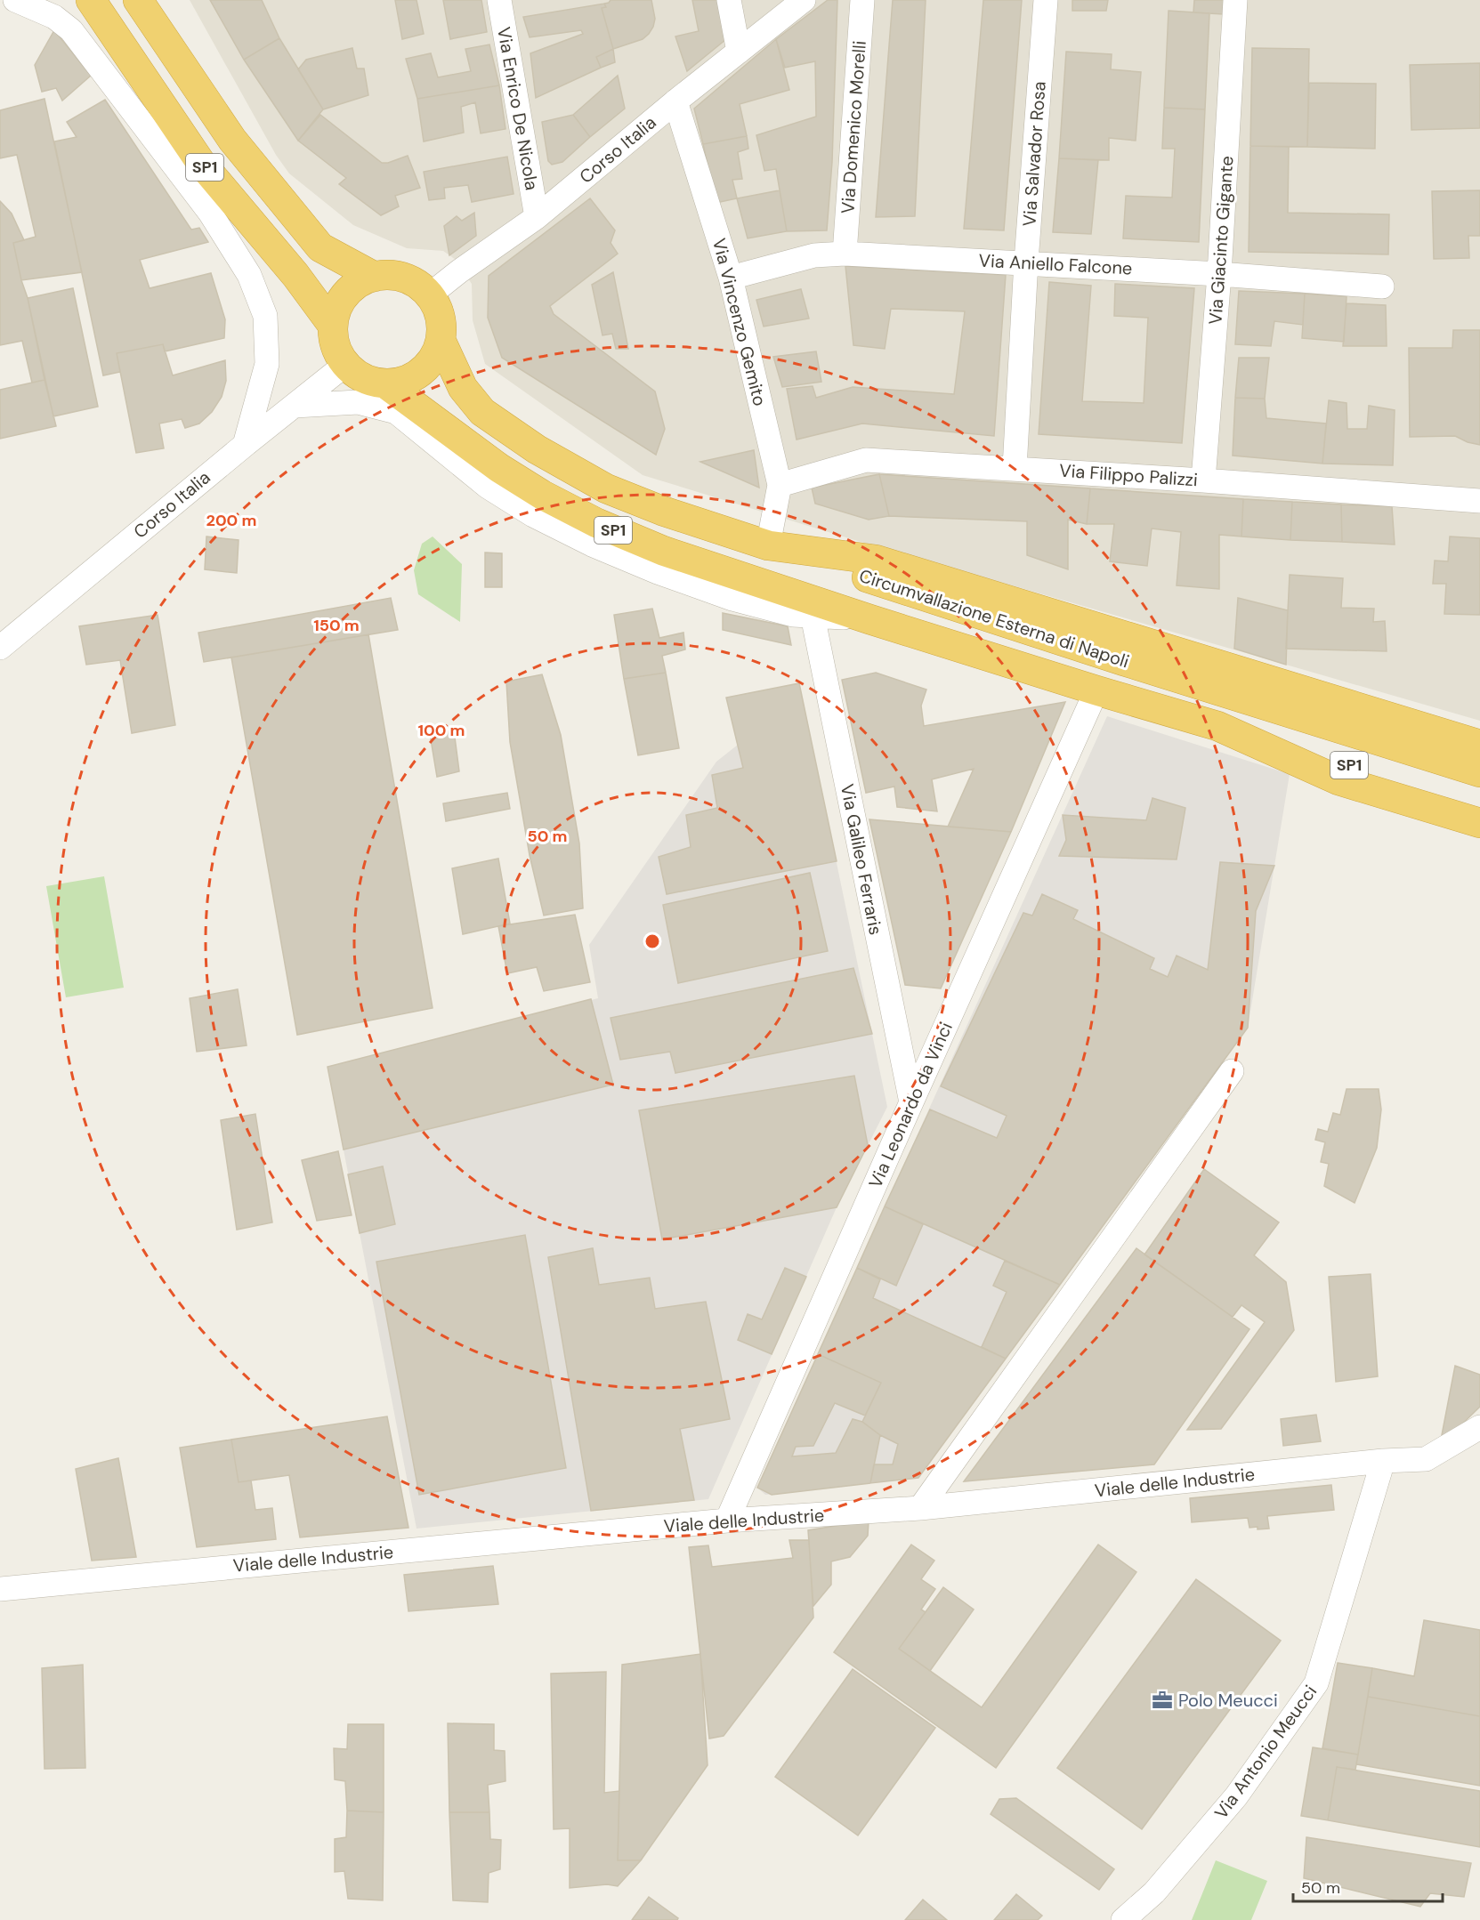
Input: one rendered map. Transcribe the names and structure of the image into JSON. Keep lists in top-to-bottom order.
{
  "streets": {
    "highway": ["SP1", "Circumvallazione Esterna di Napoli"],
    "street": [
      "Via Enrico De Nicola",
      "Via Domenico Morelli",
      "Corso Italia",
      "Via Salvador Rosa",
      "Via Giacinto Gigante",
      "Via Aniello Falcone",
      "Via Vincenzo Gemito",
      "Via Filippo Palizzi",
      "Via Galileo Ferraris",
      "Via Leonardo da Vinci",
      "Viale delle Industrie",
      "Via Antonio Meucci"
    ]
  },
  "crossings": [
    ["Via Enrico De Nicola", "Corso Italia"],
    ["Via Domenico Morelli", "Via Aniello Falcone"],
    ["Corso Italia", "SP1"],
    ["Corso Italia", "Via Vincenzo Gemito"],
    ["Via Salvador Rosa", "Via Aniello Falcone"],
    ["Via Salvador Rosa", "Via Filippo Palizzi"],
    ["SP1", "Via Vincenzo Gemito"],
    ["SP1", "Circumvallazione Esterna di Napoli"],
    ["Via Giacinto Gigante", "Via Aniello Falcone"],
    ["Via Giacinto Gigante", "Via Filippo Palizzi"],
    ["Via Aniello Falcone", "Via Vincenzo Gemito"],
    ["Via Vincenzo Gemito", "Via Filippo Palizzi"],
    ["Via Vincenzo Gemito", "Circumvallazione Esterna di Napoli"],
    ["Via Galileo Ferraris", "Via Leonardo da Vinci"],
    ["Via Leonardo da Vinci", "Viale delle Industrie"],
    ["Viale delle Industrie", "Via Antonio Meucci"]
  ],
  "places": {
    "office": ["Polo Meucci"]
  },
  "scale_bar": "50 m",
  "rings": [
    "200 m",
    "150 m",
    "100 m",
    "50 m"
  ]
}
